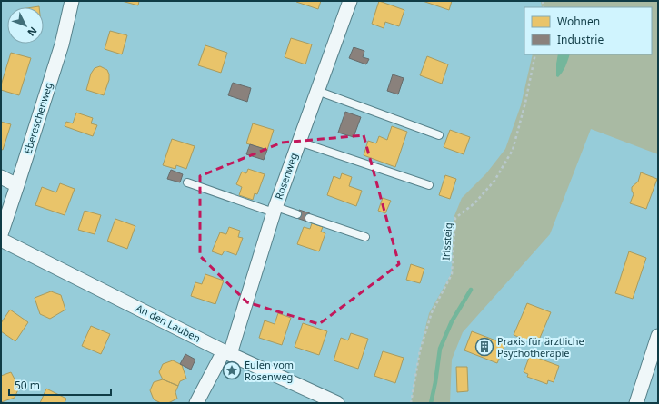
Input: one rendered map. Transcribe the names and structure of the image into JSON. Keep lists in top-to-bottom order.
{
  "streets": {
    "street": ["Ebereschenweg", "Rosenweg", "An den Lauben"],
    "path": ["Irissteig"]
  },
  "crossings": [
    ["Rosenweg", "An den Lauben"]
  ],
  "places": {
    "building": ["Praxis für ärztliche Psychotherapie"],
    "place": ["Eulen vom Rosenweg"]
  },
  "legend": ["Wohnen", "Industrie"],
  "scale_bar": "50 m",
  "north": "bottom right"
}
